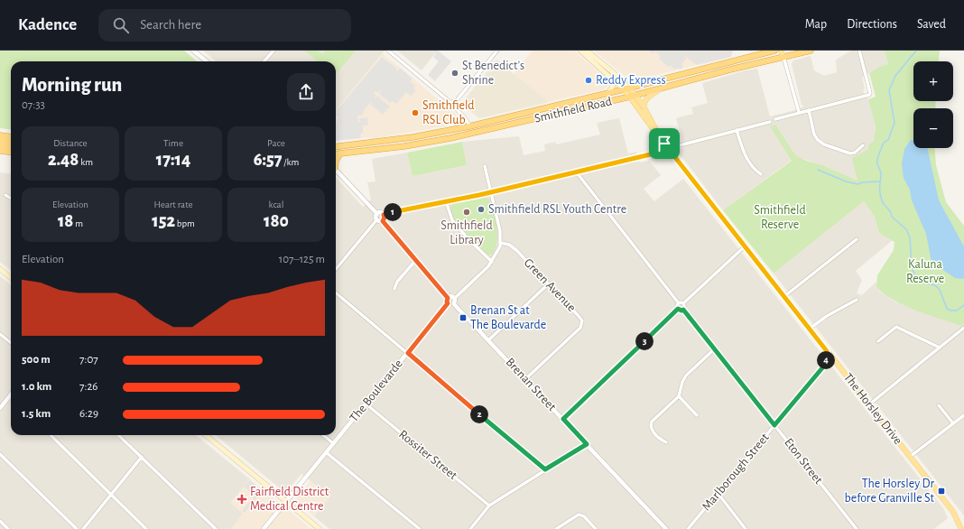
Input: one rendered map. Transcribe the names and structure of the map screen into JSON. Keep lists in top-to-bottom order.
{
  "streets": {
    "highway": ["Smithfield Road"],
    "main road": ["The Horsley Drive"],
    "street": [
      "Green Avenue",
      "Brenan Street",
      "The Boulevarde",
      "Rossiter Street",
      "Eton Street",
      "Marlborough Street"
    ]
  },
  "crossings": [
    ["Smithfield Road", "The Horsley Drive"],
    ["Green Avenue", "Brenan Street"],
    ["Brenan Street", "The Boulevarde"],
    ["The Boulevarde", "Rossiter Street"],
    ["Eton Street", "Marlborough Street"]
  ],
  "parks": ["Smithfield Reserve", "Kaluna Reserve"],
  "places": {
    "other": [
      "St Benedict's Shrine",
      "Reddy Express",
      "Smithfield RSL Club",
      "Smithfield RSL Youth Centre",
      "Smithfield Library"
    ],
    "transit": ["Brenan St at The Boulevarde", "The Horsley Dr before Granville St"],
    "health": ["Fairfield District Medical Centre"]
  },
  "page": {
    "header": "Kadence",
    "search": "Search here",
    "nav": ["Map", "Directions", "Saved"],
    "map_buttons": ["+", "−"],
    "heading": ["Morning run", "07:33"],
    "stats": [
      ["Distance", "2.48 km"],
      ["Time", "17:14"],
      ["Pace", "6:57 /km"],
      ["Elevation", "18 m"],
      ["Heart rate", "152 bpm"],
      ["kcal", "180"]
    ],
    "pins": [
      "1",
      "3",
      "4",
      "2"
    ],
    "chart": ["Elevation", "107–125 m"],
    "list": [
      {
        "name": "500 m",
        "note": "7:07"
      },
      {
        "name": "1.0 km",
        "note": "7:26"
      },
      {
        "name": "1.5 km",
        "note": "6:29"
      }
    ]
  }
}
